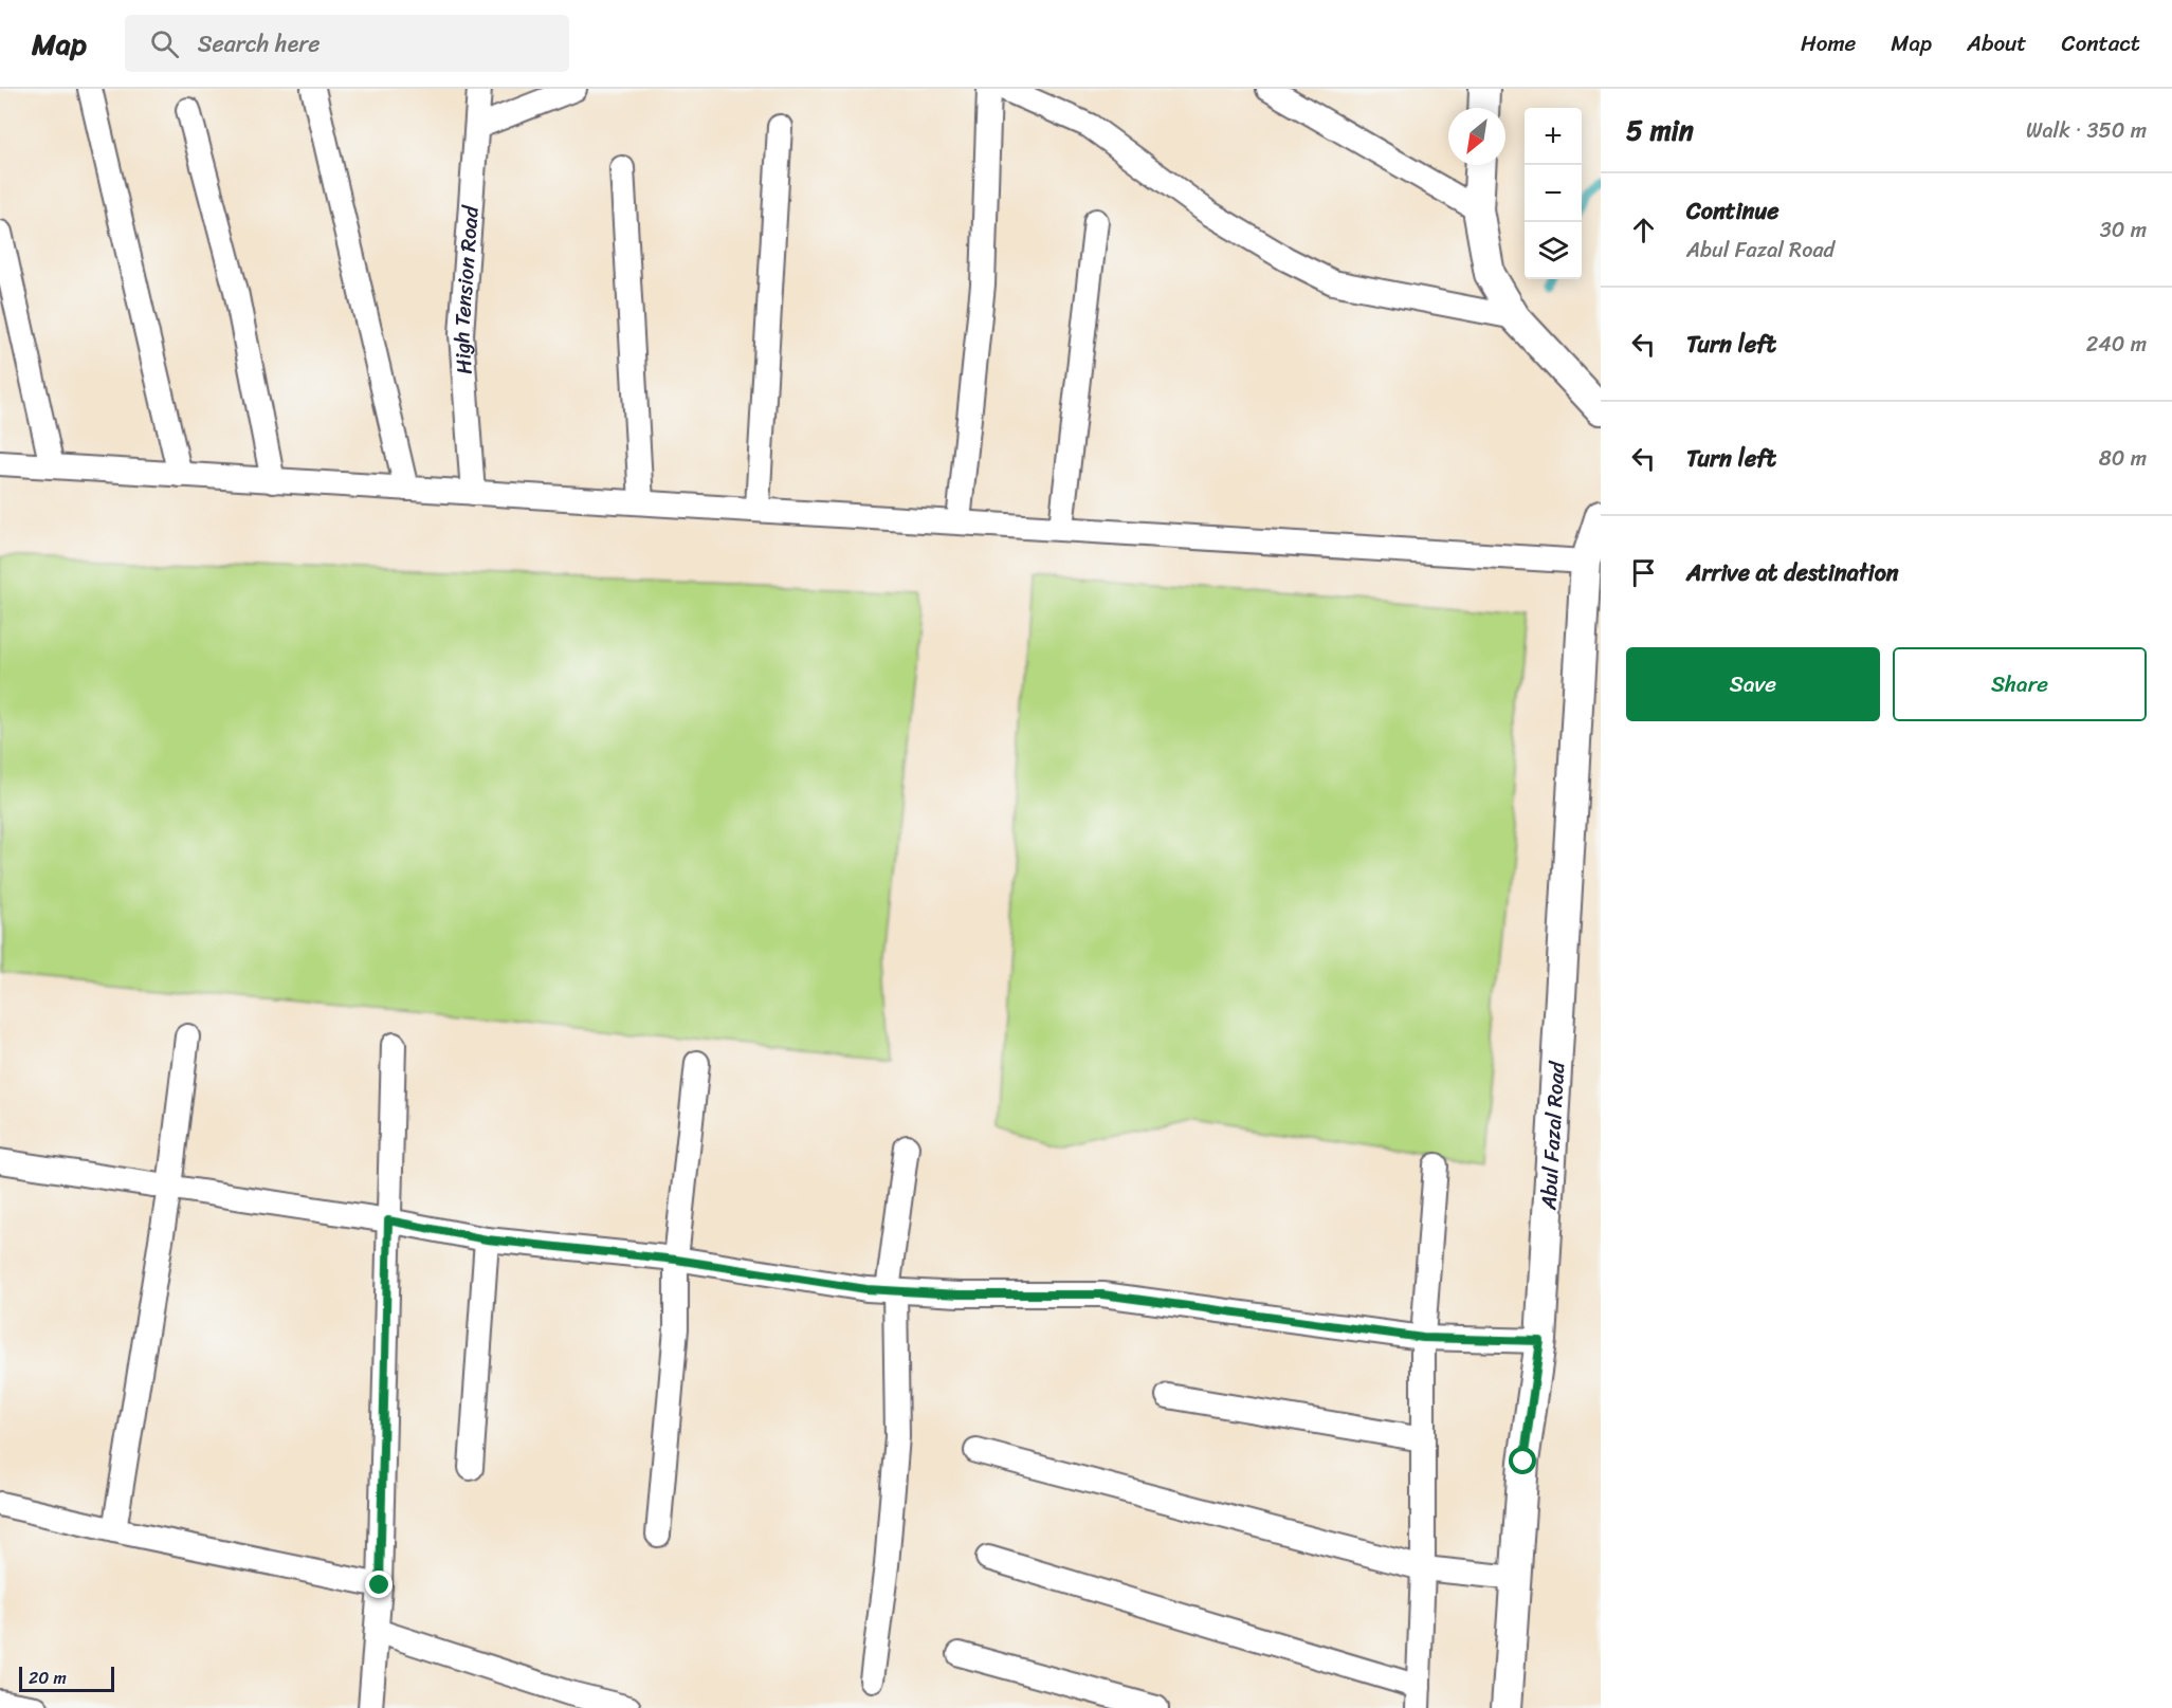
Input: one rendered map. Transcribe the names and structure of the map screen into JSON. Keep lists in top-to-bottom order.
{
  "streets": {
    "street": ["High Tension Road", "Abul Fazal Road"]
  },
  "scale_bar": "20 m",
  "north": "bottom left",
  "page": {
    "header": "Map",
    "search": "Search here",
    "nav": [
      "Home",
      "Map",
      "About",
      "Contact"
    ],
    "heading": ["5 min", "Walk · 350 m"],
    "map_buttons": ["+", "−"],
    "list": [
      ["Continue", "Abul Fazal Road", "30 m"],
      ["Turn left", "240 m"],
      ["Turn left", "80 m"],
      "Arrive at destination"
    ],
    "buttons": ["Save", "Share"],
    "scale": "20 m"
  }
}
